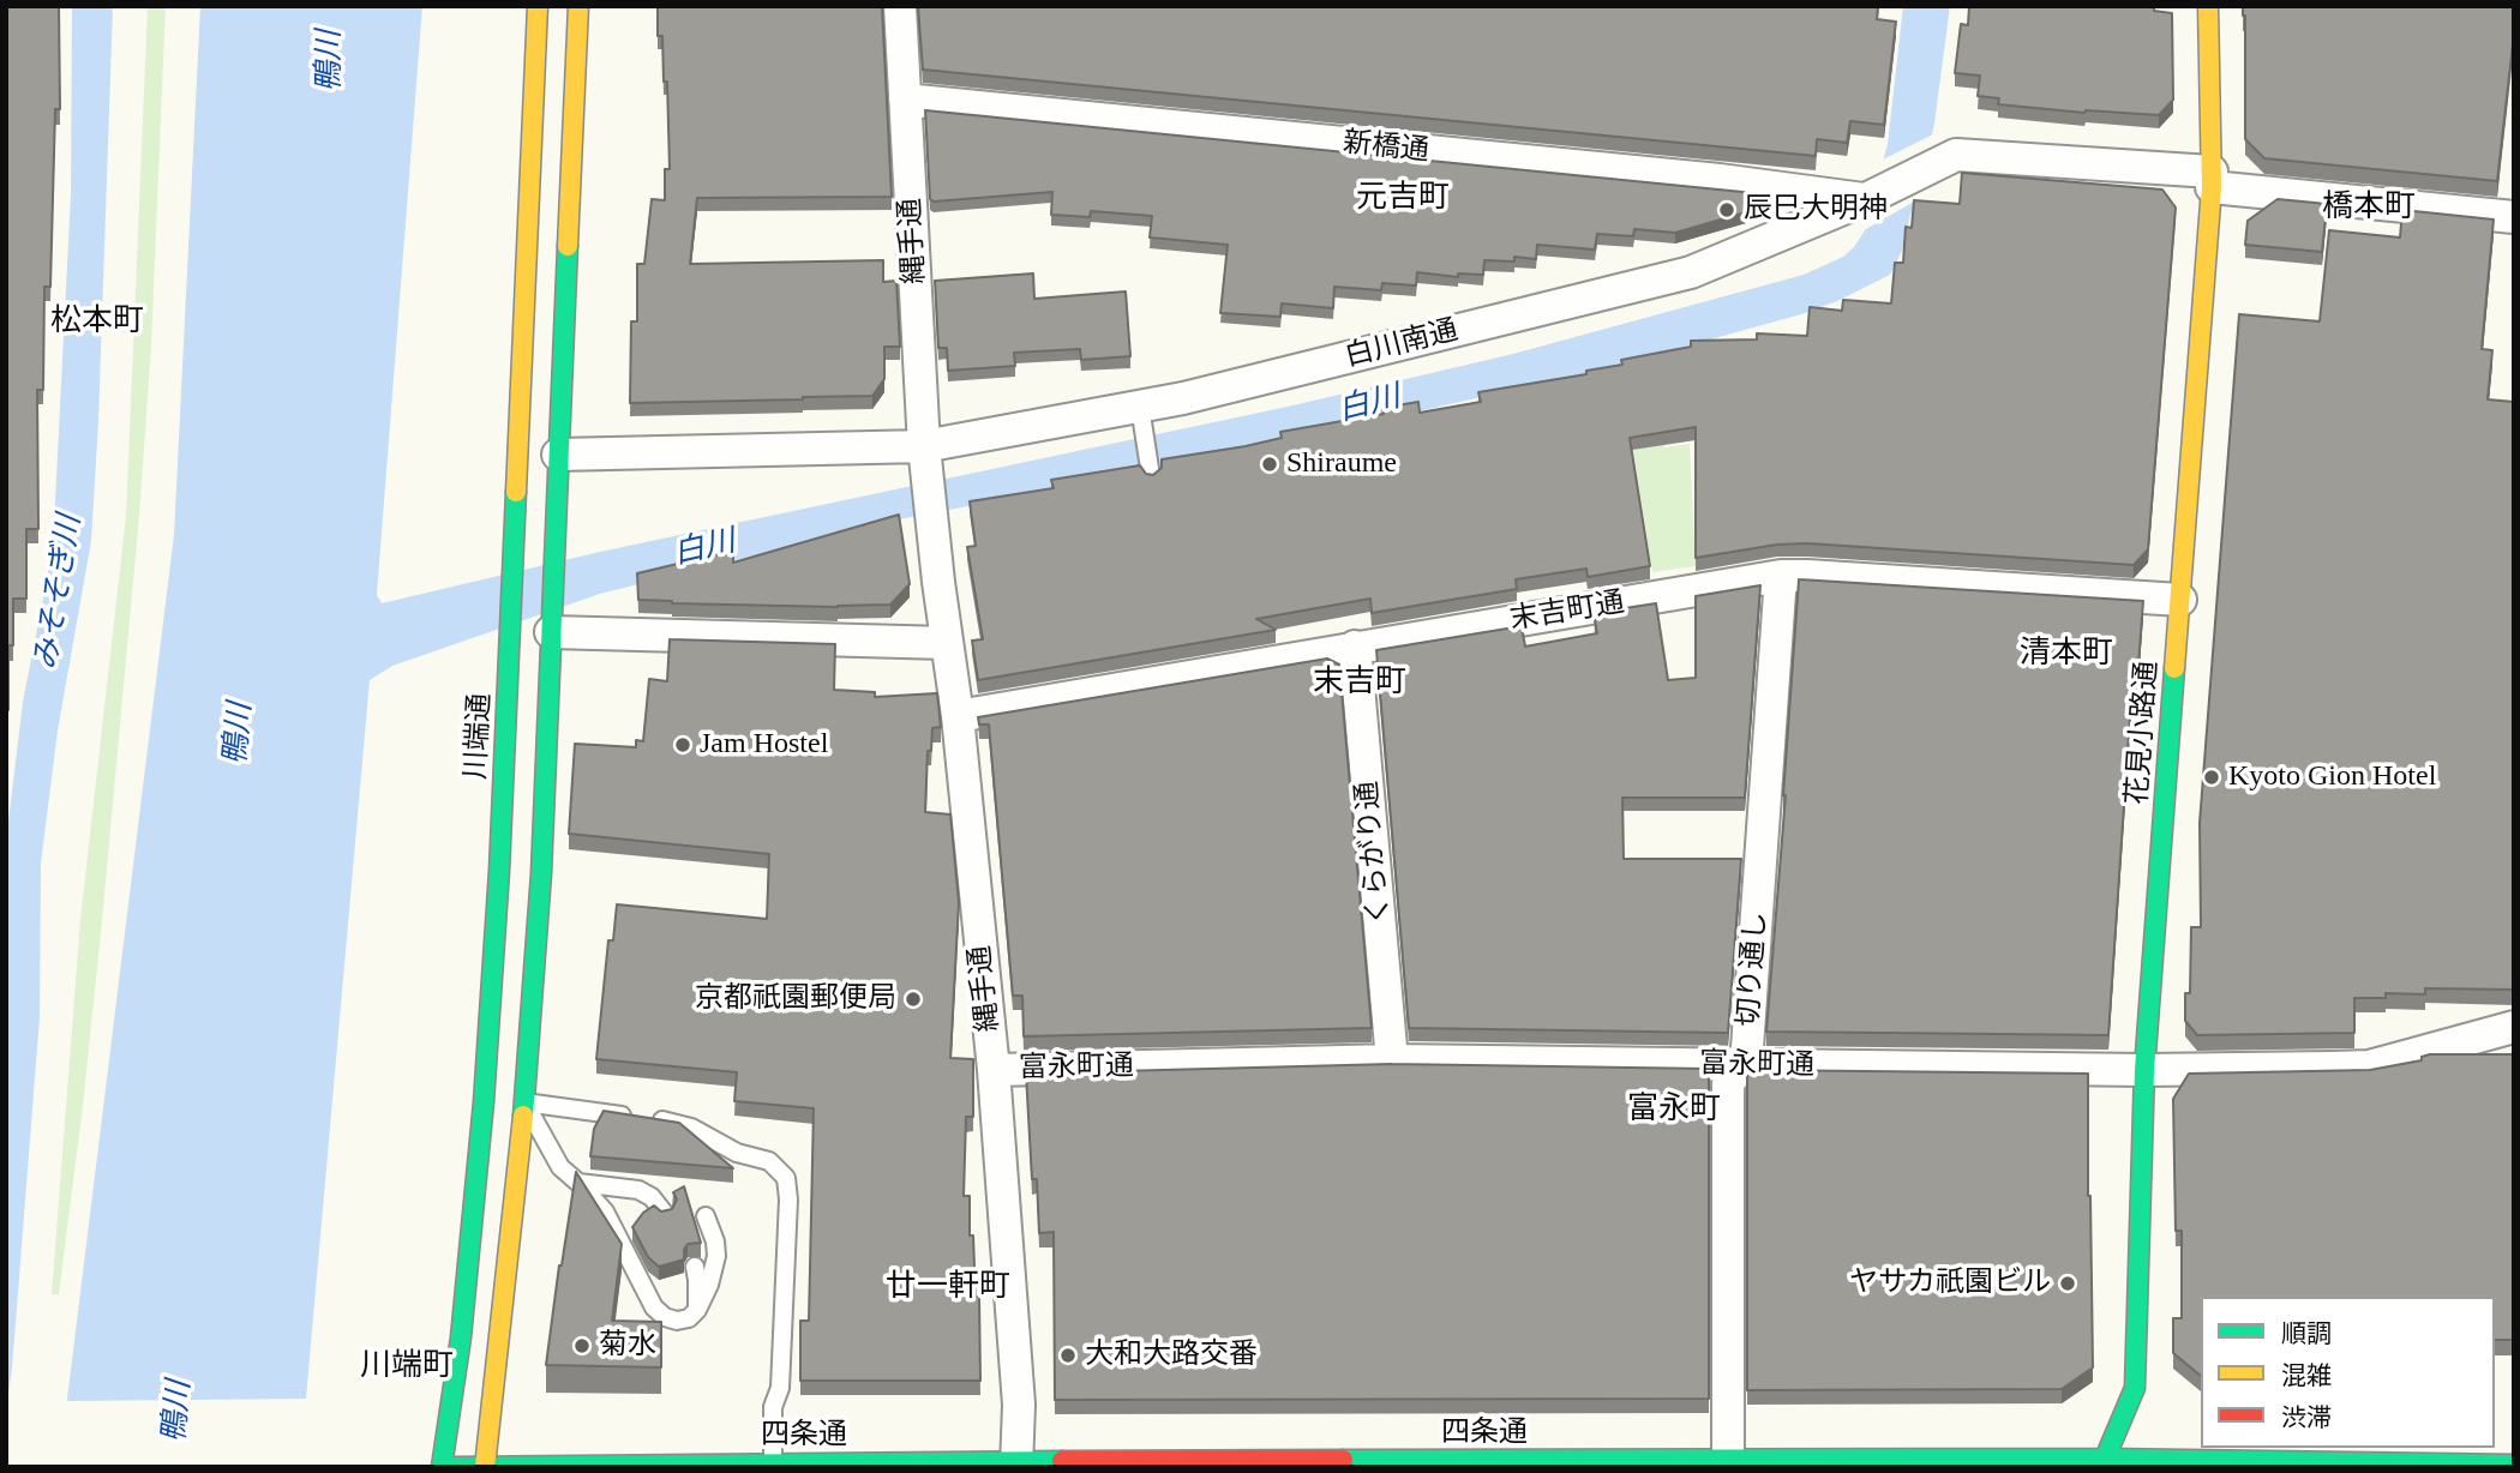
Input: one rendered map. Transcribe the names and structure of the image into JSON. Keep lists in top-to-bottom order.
{
  "streets": {
    "street": [
      "新橋通",
      "縄手通",
      "白川南通",
      "末吉町通",
      "花見小路通",
      "川端通",
      "くらがり通",
      "切り通し",
      "富永町通",
      "四条通"
    ]
  },
  "crossings": [
    ["新橋通", "縄手通"],
    ["新橋通", "白川南通"],
    ["縄手通", "白川南通"],
    ["縄手通", "末吉町通"],
    ["縄手通", "富永町通"],
    ["縄手通", "四条通"],
    ["白川南通", "花見小路通"],
    ["末吉町通", "花見小路通"],
    ["末吉町通", "くらがり通"],
    ["末吉町通", "切り通し"],
    ["花見小路通", "富永町通"],
    ["花見小路通", "四条通"],
    ["くらがり通", "富永町通"],
    ["切り通し", "富永町通"],
    ["切り通し", "四条通"]
  ],
  "districts": [
    "元吉町",
    "橋本町",
    "松本町",
    "清本町",
    "末吉町",
    "富永町",
    "廿一軒町",
    "川端町"
  ],
  "water": ["鴨川", "白川", "みそそぎ川"],
  "places": [
    "辰巳大明神",
    "Shiraume",
    "Jam Hostel",
    "Kyoto Gion Hotel",
    "京都祇園郵便局",
    "ヤサカ祇園ビル",
    "菊水",
    "大和大路交番"
  ],
  "legend": ["順調", "混雑", "渋滞"]
}
